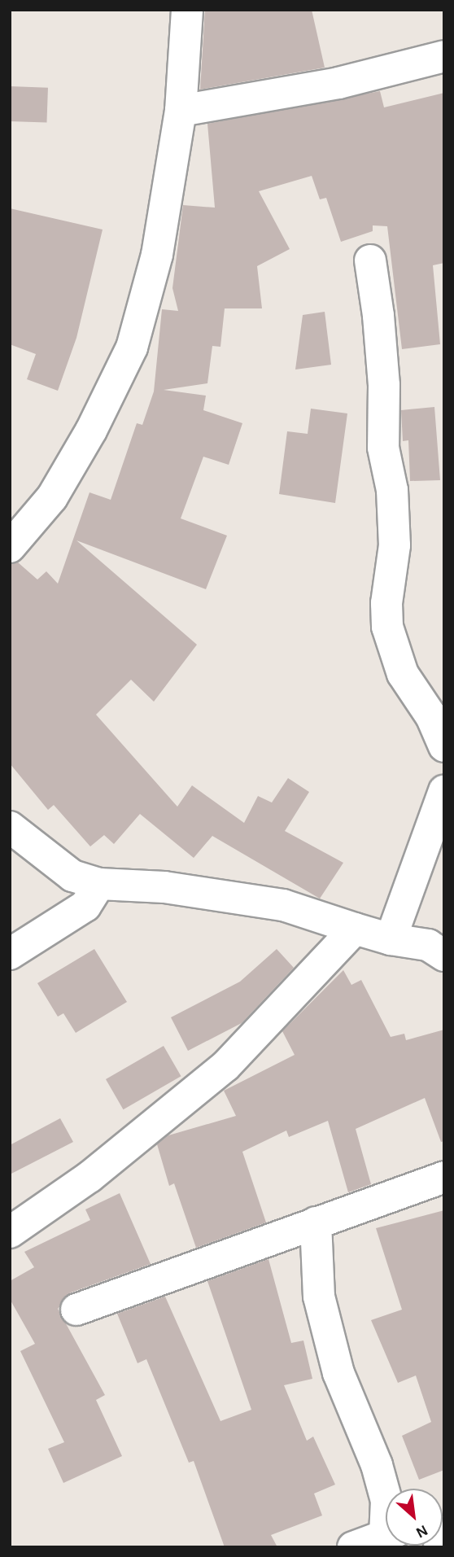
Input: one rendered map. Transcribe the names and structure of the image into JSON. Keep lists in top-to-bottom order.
{
  "north": "bottom right"
}
